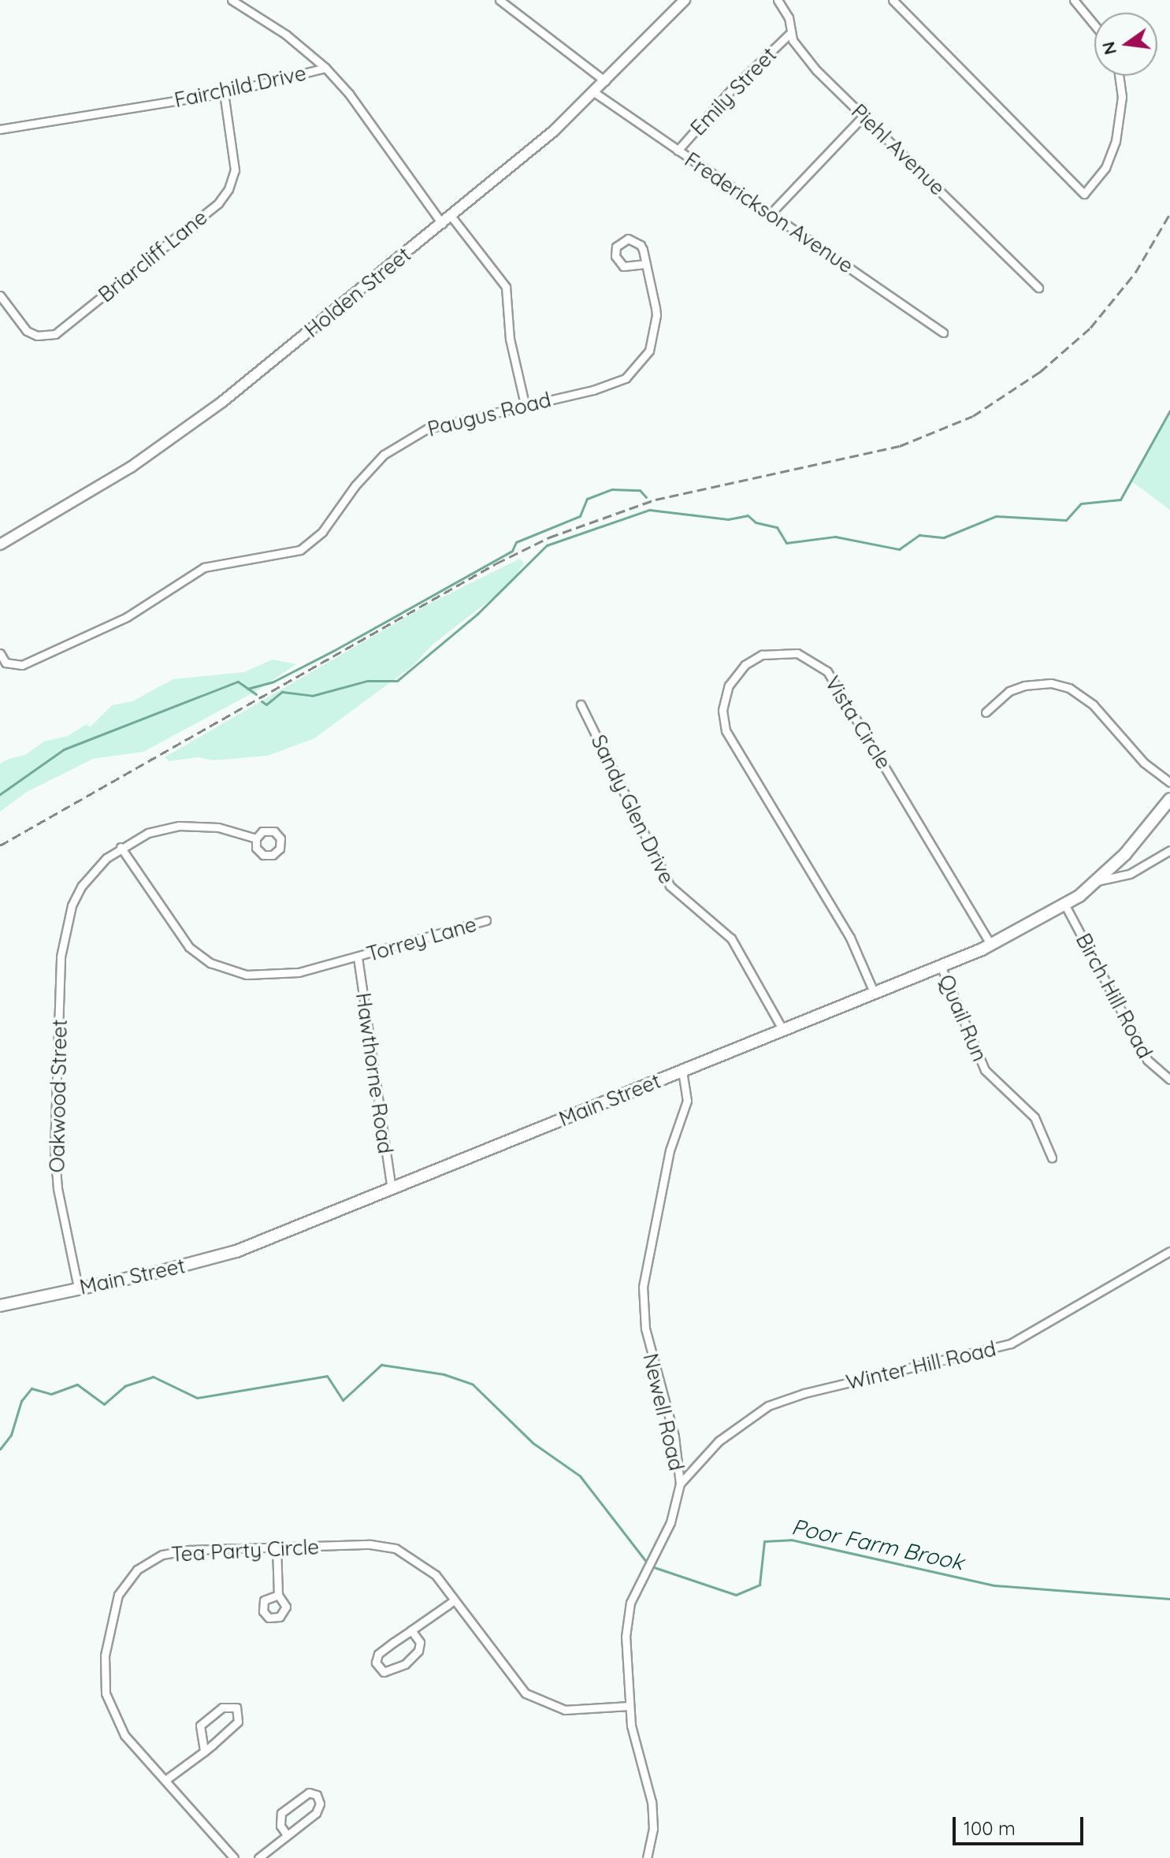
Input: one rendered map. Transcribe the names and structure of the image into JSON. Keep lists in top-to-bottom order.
{
  "streets": {
    "main road": ["Holden Street", "Main Street"],
    "street": [
      "Fairchild Drive",
      "Emily Street",
      "Piehl Avenue",
      "Frederickson Avenue",
      "Briarcliff Lane",
      "Paugus Road",
      "Vista Circle",
      "Sandy Glen Drive",
      "Torrey Lane",
      "Birch Hill Road",
      "Quail Run",
      "Hawthorne Road",
      "Oakwood Street",
      "Winter Hill Road",
      "Newell Road",
      "Tea Party Circle"
    ]
  },
  "crossings": [
    ["Fairchild Drive", "Briarcliff Lane"],
    ["Fairchild Drive", "Holden Street"],
    ["Emily Street", "Piehl Avenue"],
    ["Emily Street", "Frederickson Avenue"],
    ["Frederickson Avenue", "Holden Street"],
    ["Vista Circle", "Main Street"],
    ["Sandy Glen Drive", "Main Street"],
    ["Torrey Lane", "Hawthorne Road"],
    ["Torrey Lane", "Oakwood Street"],
    ["Birch Hill Road", "Main Street"],
    ["Quail Run", "Main Street"],
    ["Hawthorne Road", "Main Street"],
    ["Oakwood Street", "Main Street"],
    ["Main Street", "Newell Road"],
    ["Winter Hill Road", "Newell Road"],
    ["Newell Road", "Tea Party Circle"]
  ],
  "water": ["Poor Farm Brook"],
  "scale_bar": "100 m",
  "north": "left"
}
